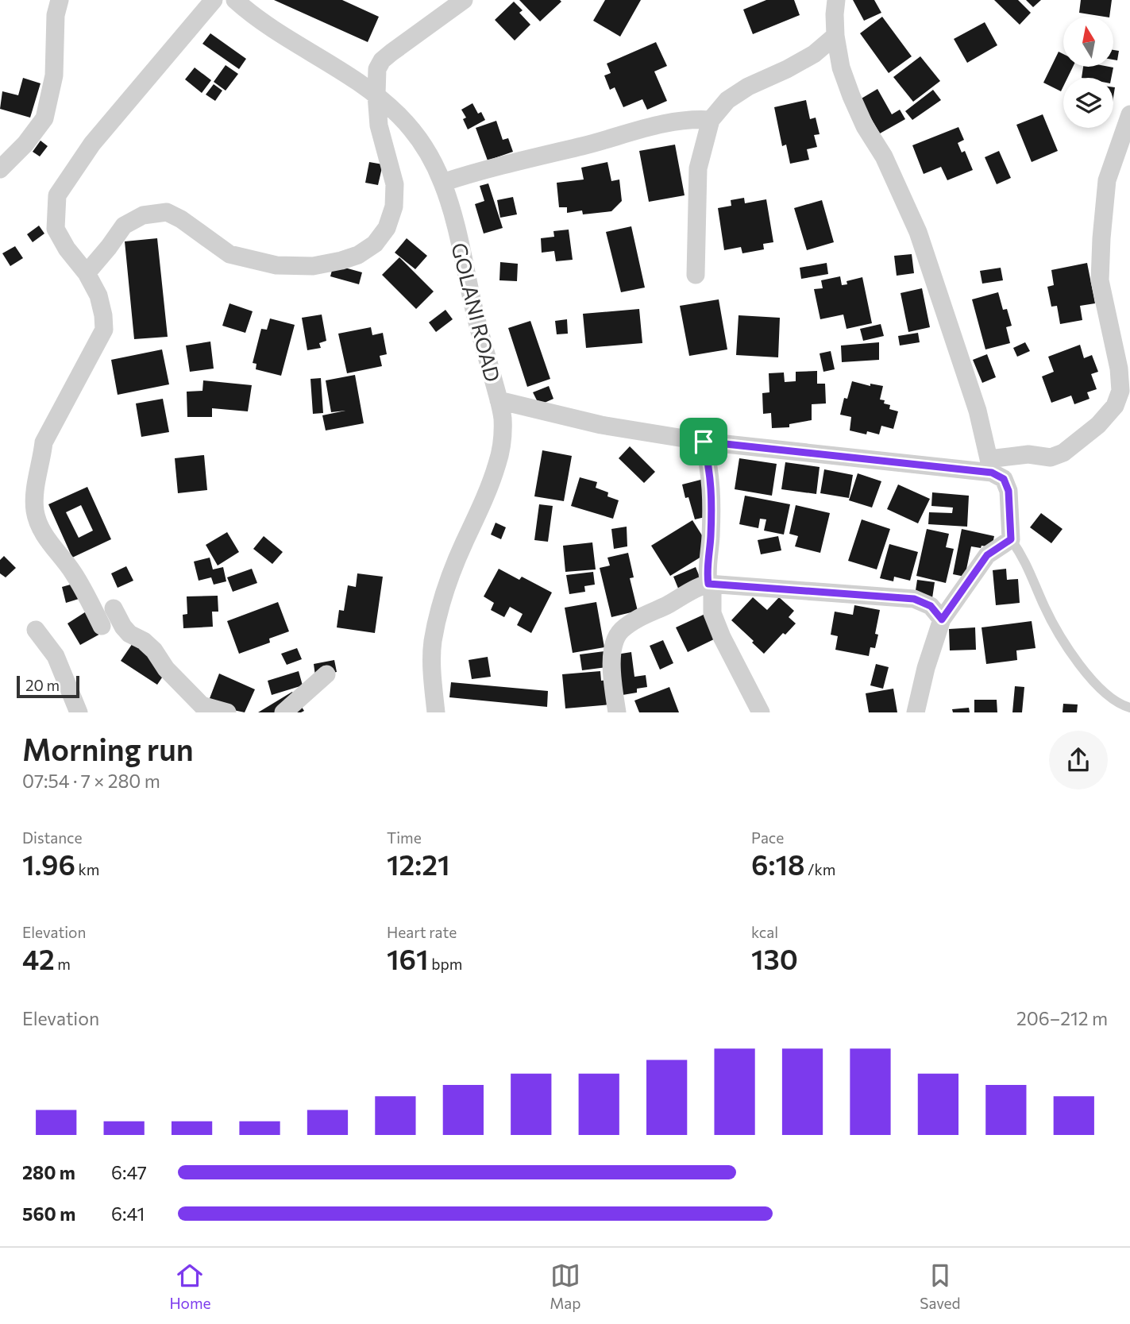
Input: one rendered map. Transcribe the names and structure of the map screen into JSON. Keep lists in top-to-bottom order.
{
  "streets": {
    "street": ["GOLANI ROAD"]
  },
  "scale_bar": "20 m",
  "north": "top",
  "page": {
    "scale": "20 m",
    "heading": ["Morning run", "07:54 · 7 × 280 m"],
    "stats": [
      ["Distance", "1.96 km"],
      ["Time", "12:21"],
      ["Pace", "6:18 /km"],
      ["Elevation", "42 m"],
      ["Heart rate", "161 bpm"],
      ["kcal", "130"]
    ],
    "chart": ["Elevation", "206–212 m"],
    "list": [
      {
        "name": "280 m",
        "note": "6:47"
      },
      {
        "name": "560 m",
        "note": "6:41"
      }
    ],
    "tabs": ["Home", "Map", "Saved"]
  }
}
